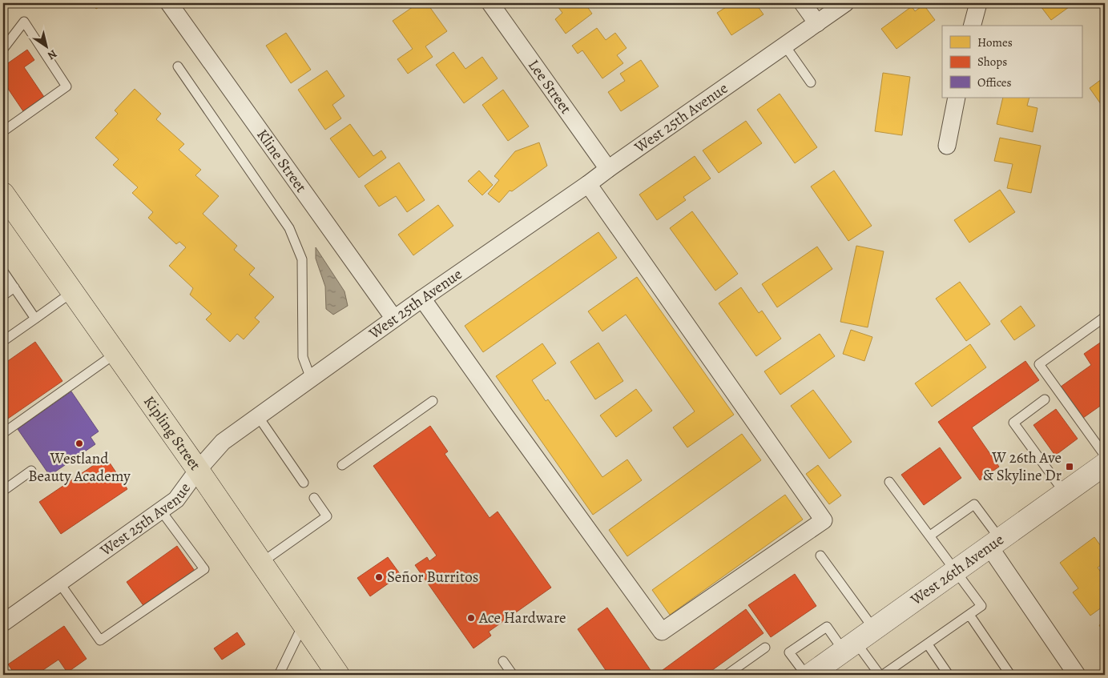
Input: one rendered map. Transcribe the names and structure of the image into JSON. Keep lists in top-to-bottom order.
{
  "streets": {
    "main road": ["Kipling Street"],
    "street": [
      "Lee Street",
      "West 25th Avenue",
      "Kline Street",
      "West 26th Avenue"
    ]
  },
  "crossings": [
    ["Lee Street", "West 25th Avenue"],
    ["West 25th Avenue", "Kline Street"],
    ["West 25th Avenue", "Kipling Street"]
  ],
  "places": {
    "other": ["Westland Beauty Academy", "Señor Burritos", "Ace Hardware"],
    "transit": ["W 26th Ave & Skyline Dr"]
  },
  "legend": ["Homes", "Shops", "Offices"],
  "north": "bottom right"
}
